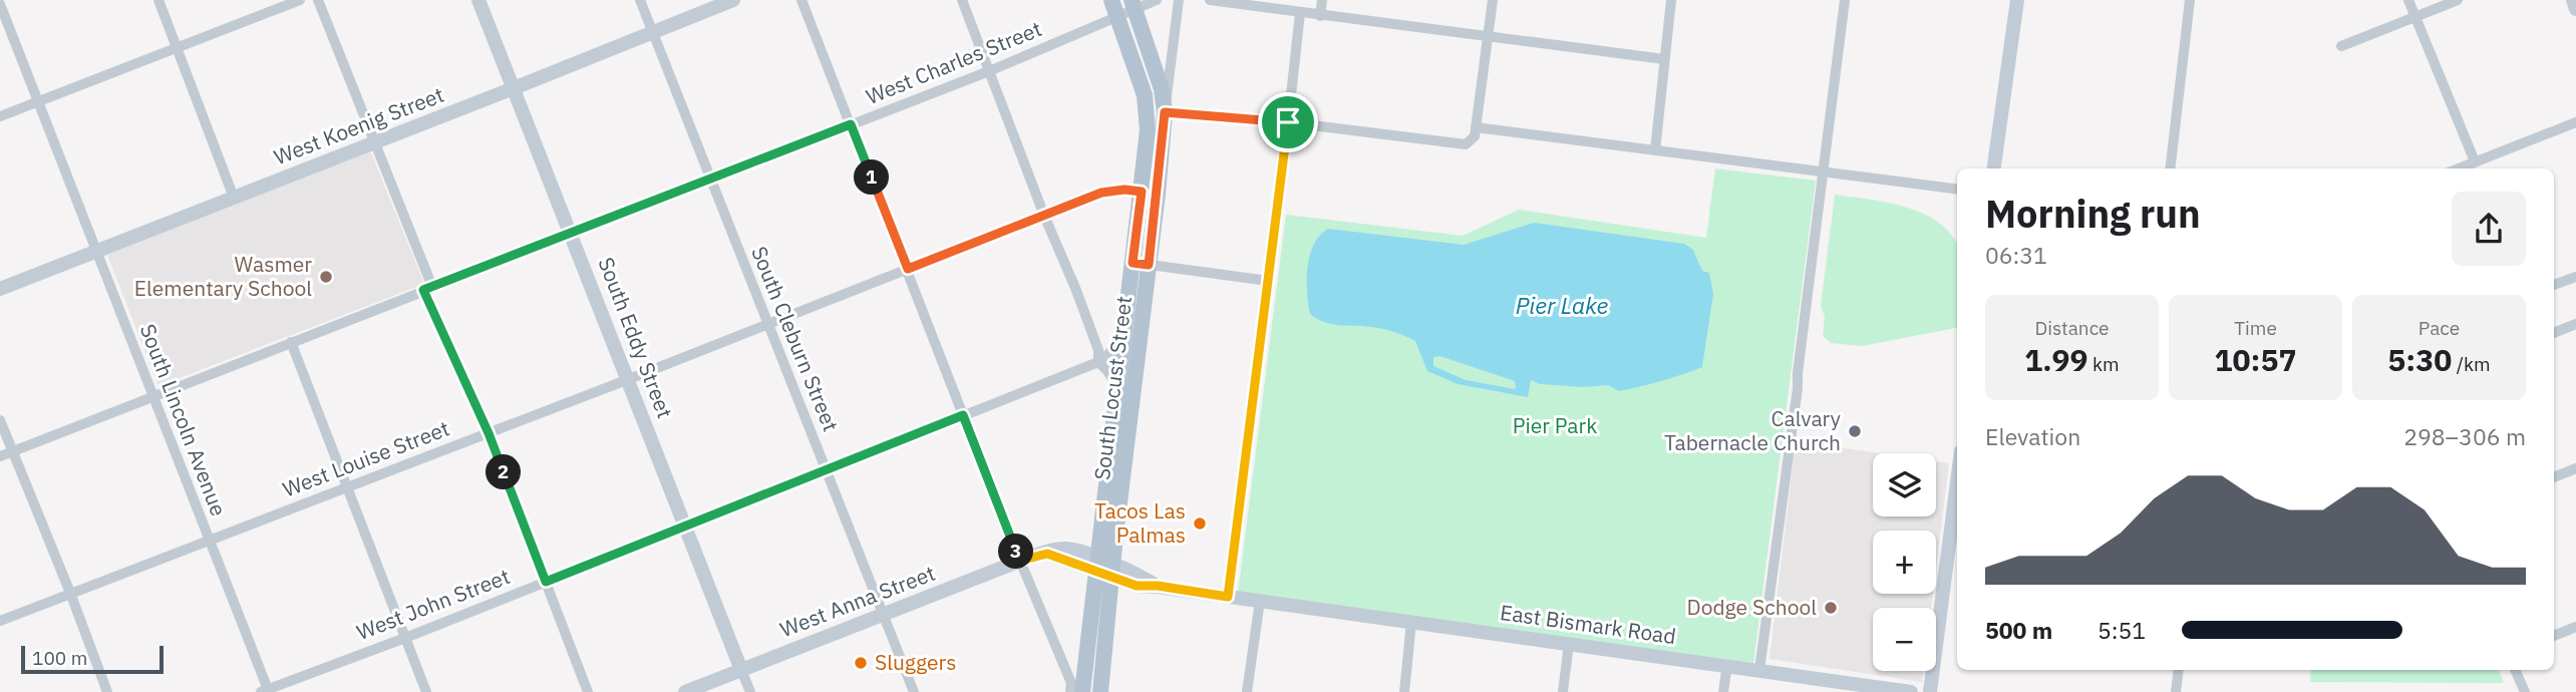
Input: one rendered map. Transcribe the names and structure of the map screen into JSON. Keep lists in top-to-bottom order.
{
  "streets": {
    "main road": ["South Locust Street"],
    "street": [
      "West Charles Street",
      "West Koenig Street",
      "South Eddy Street",
      "South Cleburn Street",
      "South Lincoln Avenue",
      "West Louise Street",
      "West Anna Street",
      "West John Street",
      "East Bismark Road"
    ]
  },
  "crossings": [
    ["West Charles Street", "South Eddy Street"],
    ["West Charles Street", "South Cleburn Street"],
    ["West Charles Street", "South Locust Street"],
    ["West Charles Street", "South Lincoln Avenue"],
    ["West Koenig Street", "South Eddy Street"],
    ["West Koenig Street", "South Cleburn Street"],
    ["West Koenig Street", "South Lincoln Avenue"],
    ["South Eddy Street", "West Louise Street"],
    ["South Eddy Street", "West Anna Street"],
    ["South Eddy Street", "West John Street"],
    ["South Cleburn Street", "West Louise Street"],
    ["South Cleburn Street", "West Anna Street"],
    ["South Cleburn Street", "West John Street"],
    ["South Locust Street", "West Louise Street"],
    ["South Locust Street", "West Anna Street"],
    ["South Locust Street", "West John Street"],
    ["South Lincoln Avenue", "West Louise Street"],
    ["South Lincoln Avenue", "West John Street"],
    ["West Anna Street", "East Bismark Road"]
  ],
  "water": ["Pier Lake"],
  "parks": ["Pier Park"],
  "places": [
    "Wasmer Elementary School",
    "Calvary Tabernacle Church",
    "Tacos Las Palmas",
    "Dodge School",
    "Sluggers"
  ],
  "scale_bar": "100 m",
  "page": {
    "pins": ["1", "2", "3"],
    "heading": ["Morning run", "06:31"],
    "stats": [
      ["Distance", "1.99 km"],
      ["Time", "10:57"],
      ["Pace", "5:30 /km"]
    ],
    "chart": ["Elevation", "298–306 m"],
    "map_buttons": ["+", "−"],
    "list": [
      {
        "name": "500 m",
        "note": "5:51"
      }
    ],
    "scale": "100 m"
  }
}
